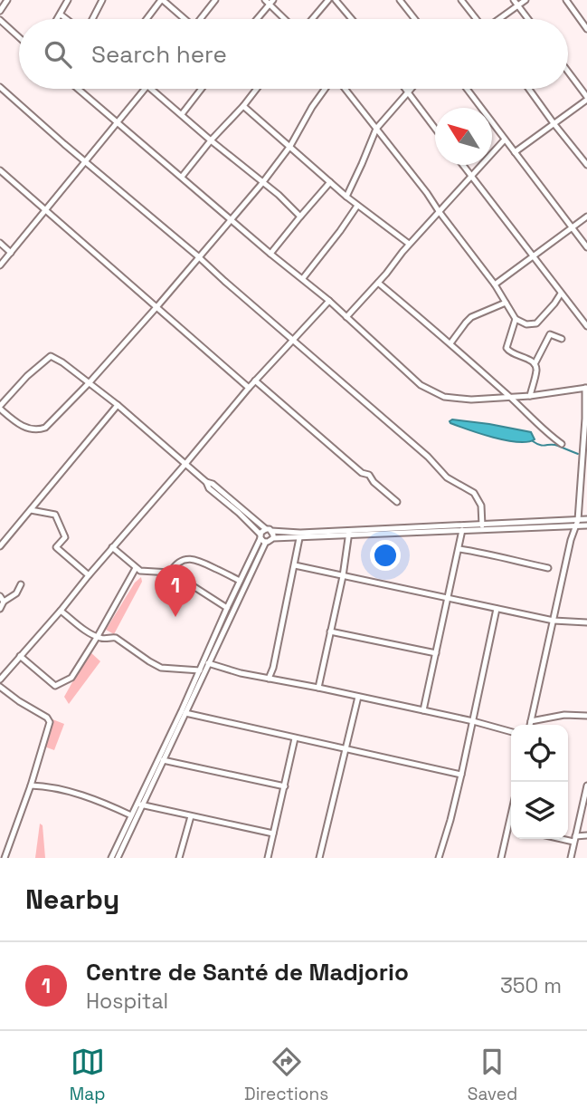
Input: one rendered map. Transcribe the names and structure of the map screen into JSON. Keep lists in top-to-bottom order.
{
  "north": "top left",
  "page": {
    "search": "Search here",
    "pins": "1",
    "heading": "Nearby",
    "list": [
      {
        "mark": "1",
        "name": "Centre de Santé de Madjorio",
        "note": "Hospital",
        "value": "350 m"
      }
    ],
    "nav": ["Map", "Directions", "Saved"]
  }
}
